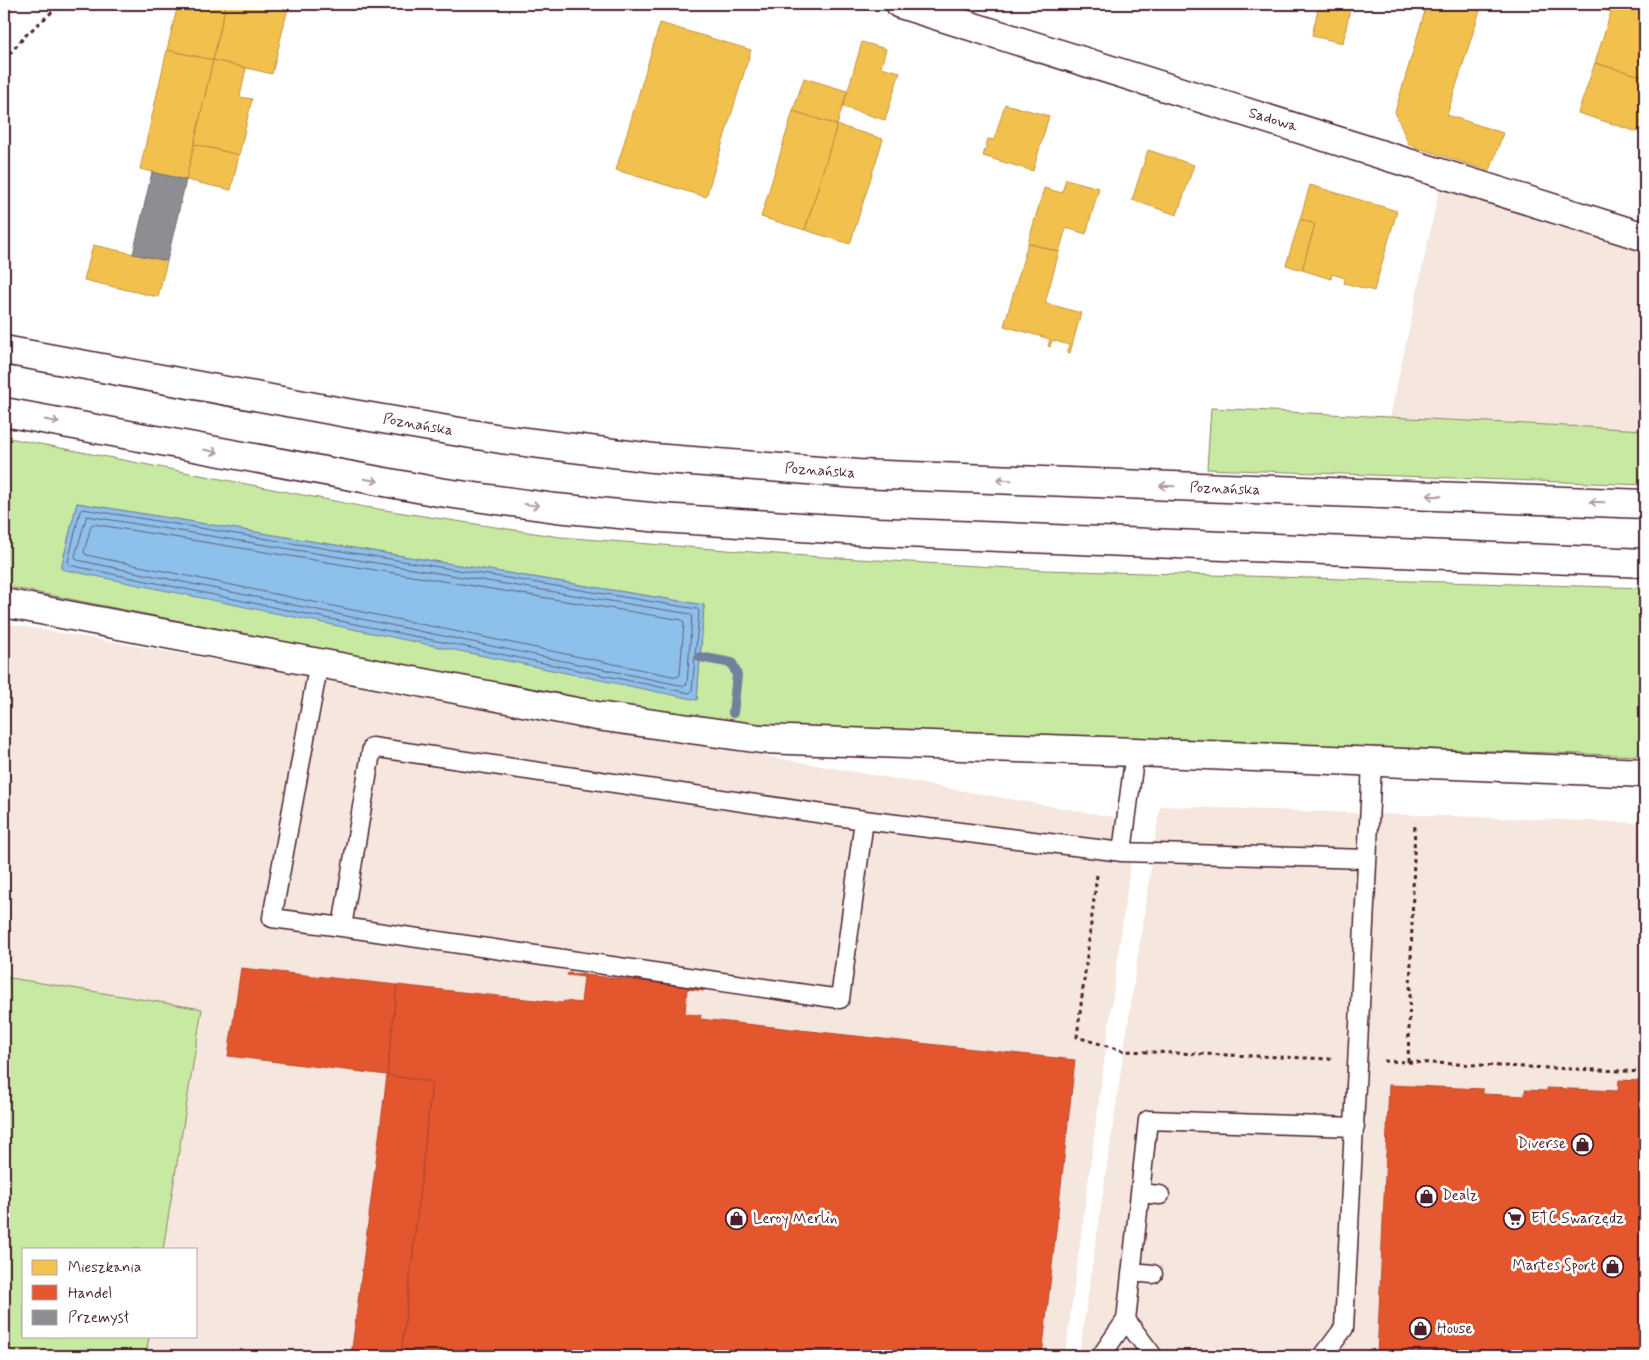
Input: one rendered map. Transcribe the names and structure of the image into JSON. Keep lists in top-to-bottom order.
{
  "streets": {
    "main road": ["Sadowa", "Poznańska"]
  },
  "places": {
    "shop": [
      "Diverse",
      "Dealz",
      "Leroy Merlin",
      "Martes Sport",
      "House"
    ],
    "supermarket": ["ETC Swarzędz"]
  },
  "legend": ["Mieszkania", "Handel", "Przemysł"]
}
